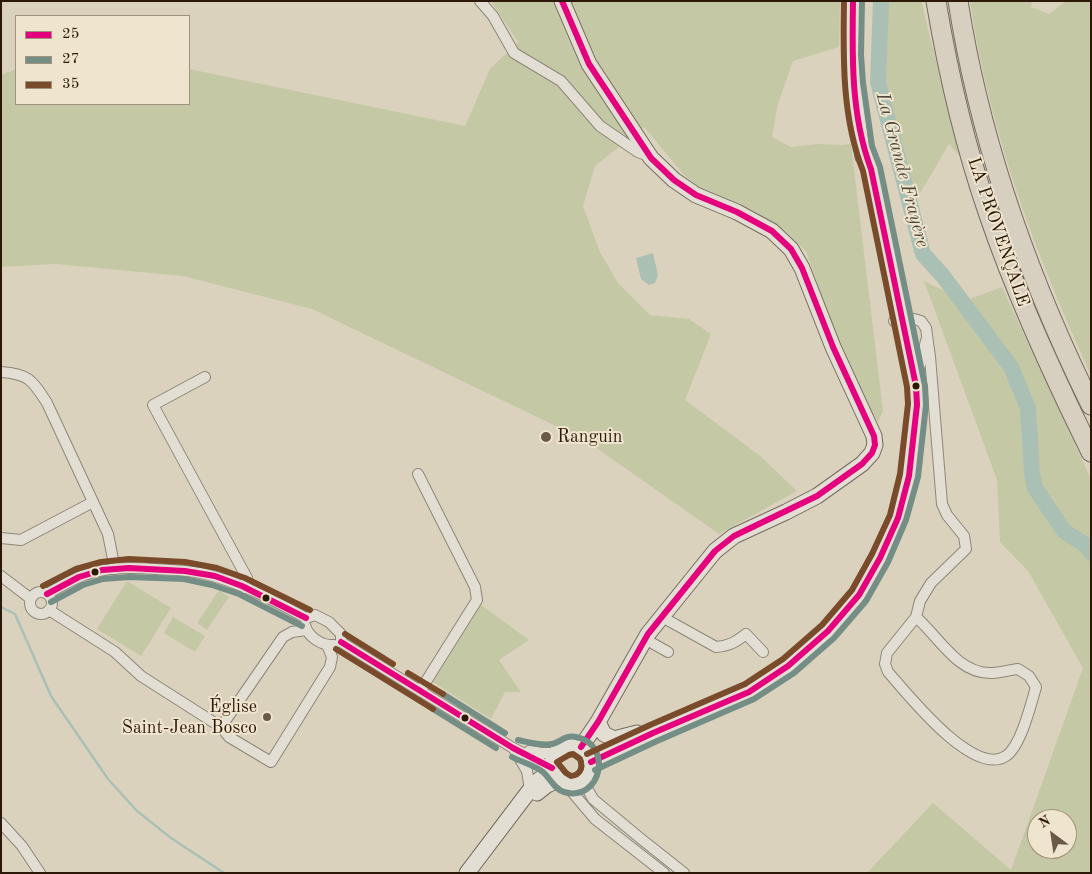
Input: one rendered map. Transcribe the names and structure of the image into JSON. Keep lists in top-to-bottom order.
{
  "streets": {
    "highway": ["LA PROVENÇALE"]
  },
  "water": ["La Grande Frayère"],
  "places": ["Ranguin", "Église Saint-Jean Bosco"],
  "lines": ["transit line 25", "transit line 27", "transit line 35"],
  "legend": ["25", "27", "35"],
  "north": "top left"
}
